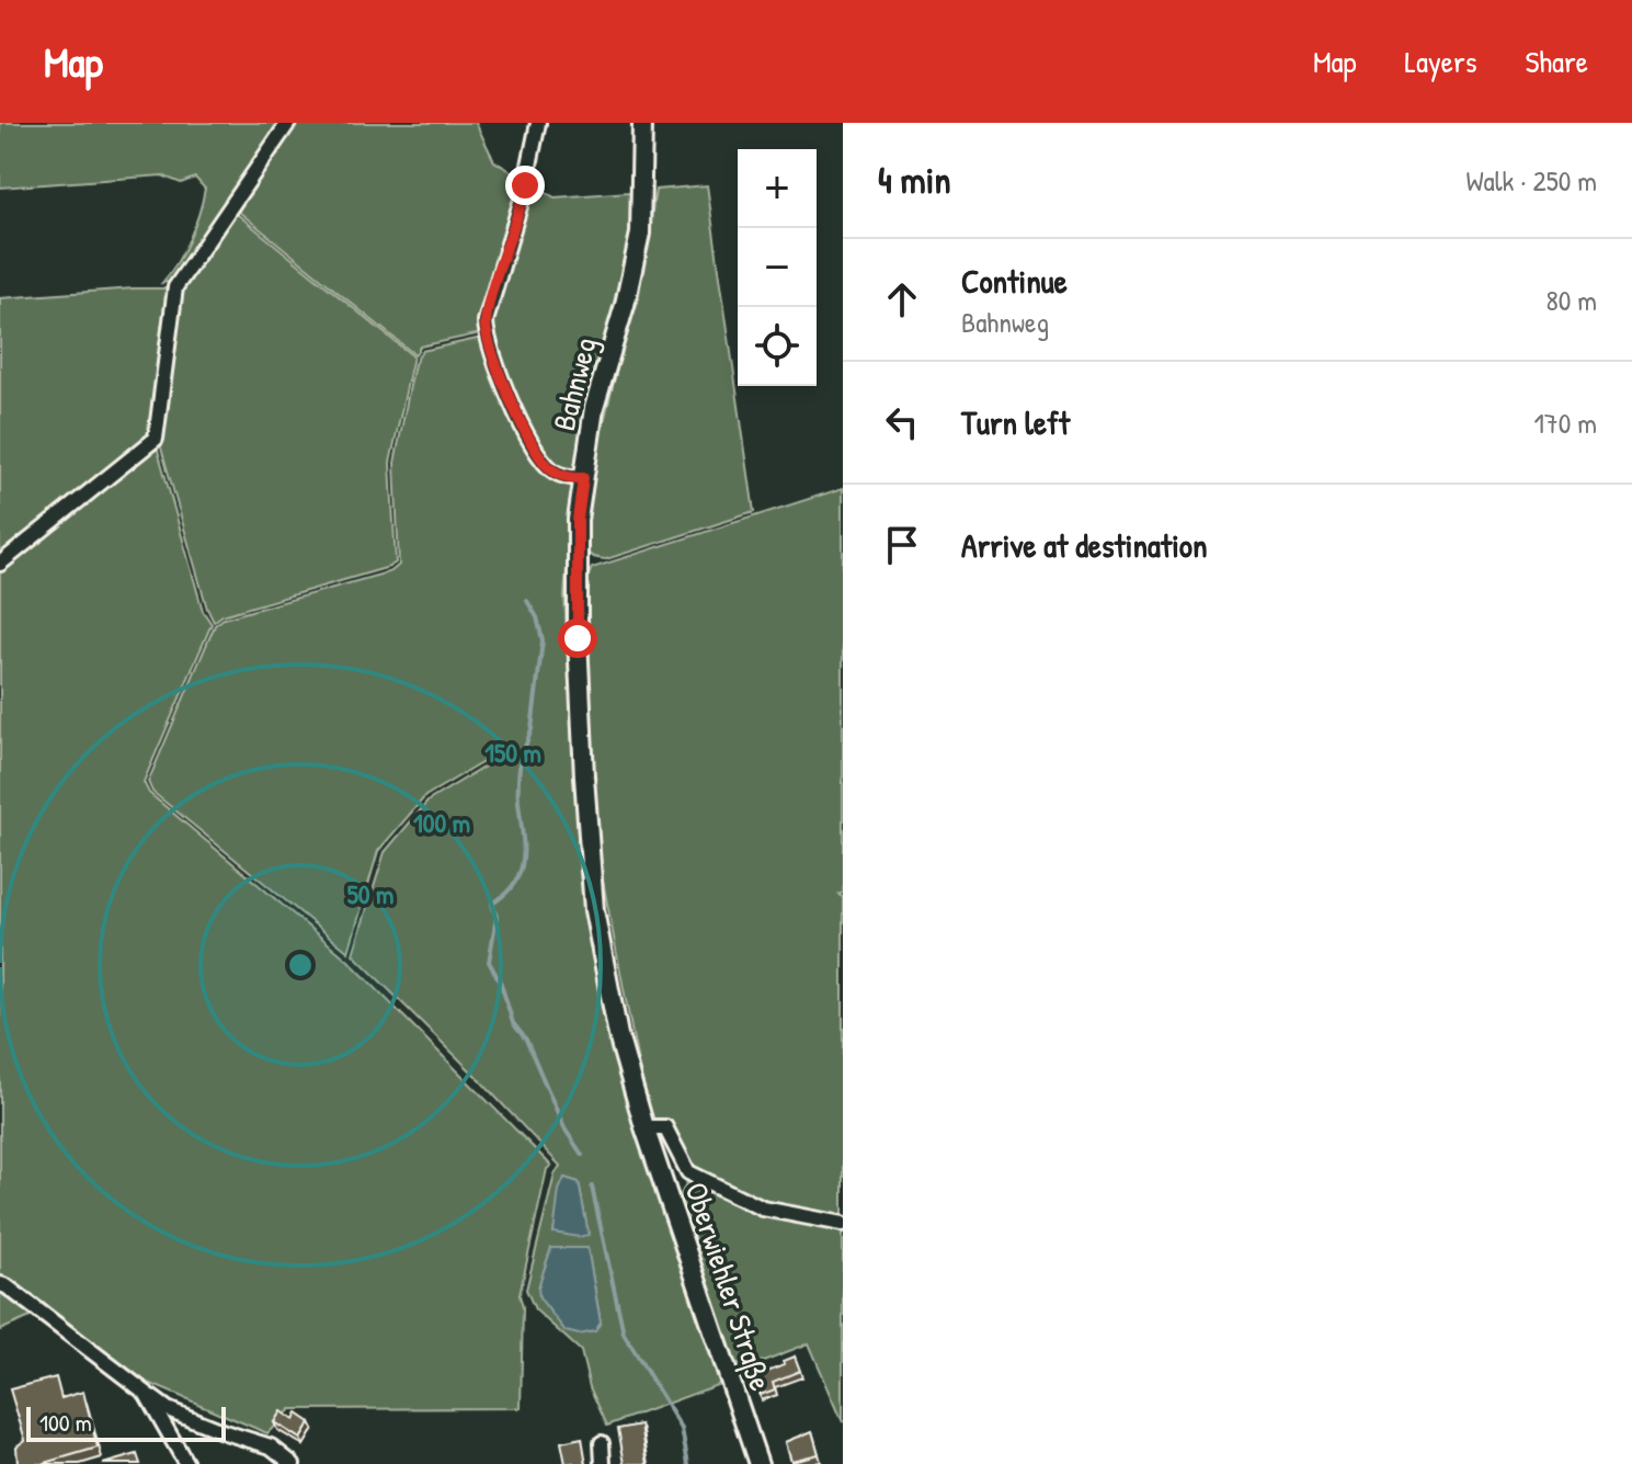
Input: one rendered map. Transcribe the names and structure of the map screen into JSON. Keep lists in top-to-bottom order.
{
  "streets": {
    "main road": ["Bahnweg", "Oberwiehler Straße"]
  },
  "crossings": [
    ["Bahnweg", "Oberwiehler Straße"]
  ],
  "scale_bar": "100 m",
  "page": {
    "header": "Map",
    "nav": ["Map", "Layers", "Share"],
    "heading": ["4 min", "Walk · 250 m"],
    "map_buttons": ["+", "−"],
    "list": [
      ["Continue", "Bahnweg", "80 m"],
      ["Turn left", "170 m"],
      "Arrive at destination"
    ],
    "scale": "100 m"
  },
  "rings": ["150 m", "100 m", "50 m"]
}
